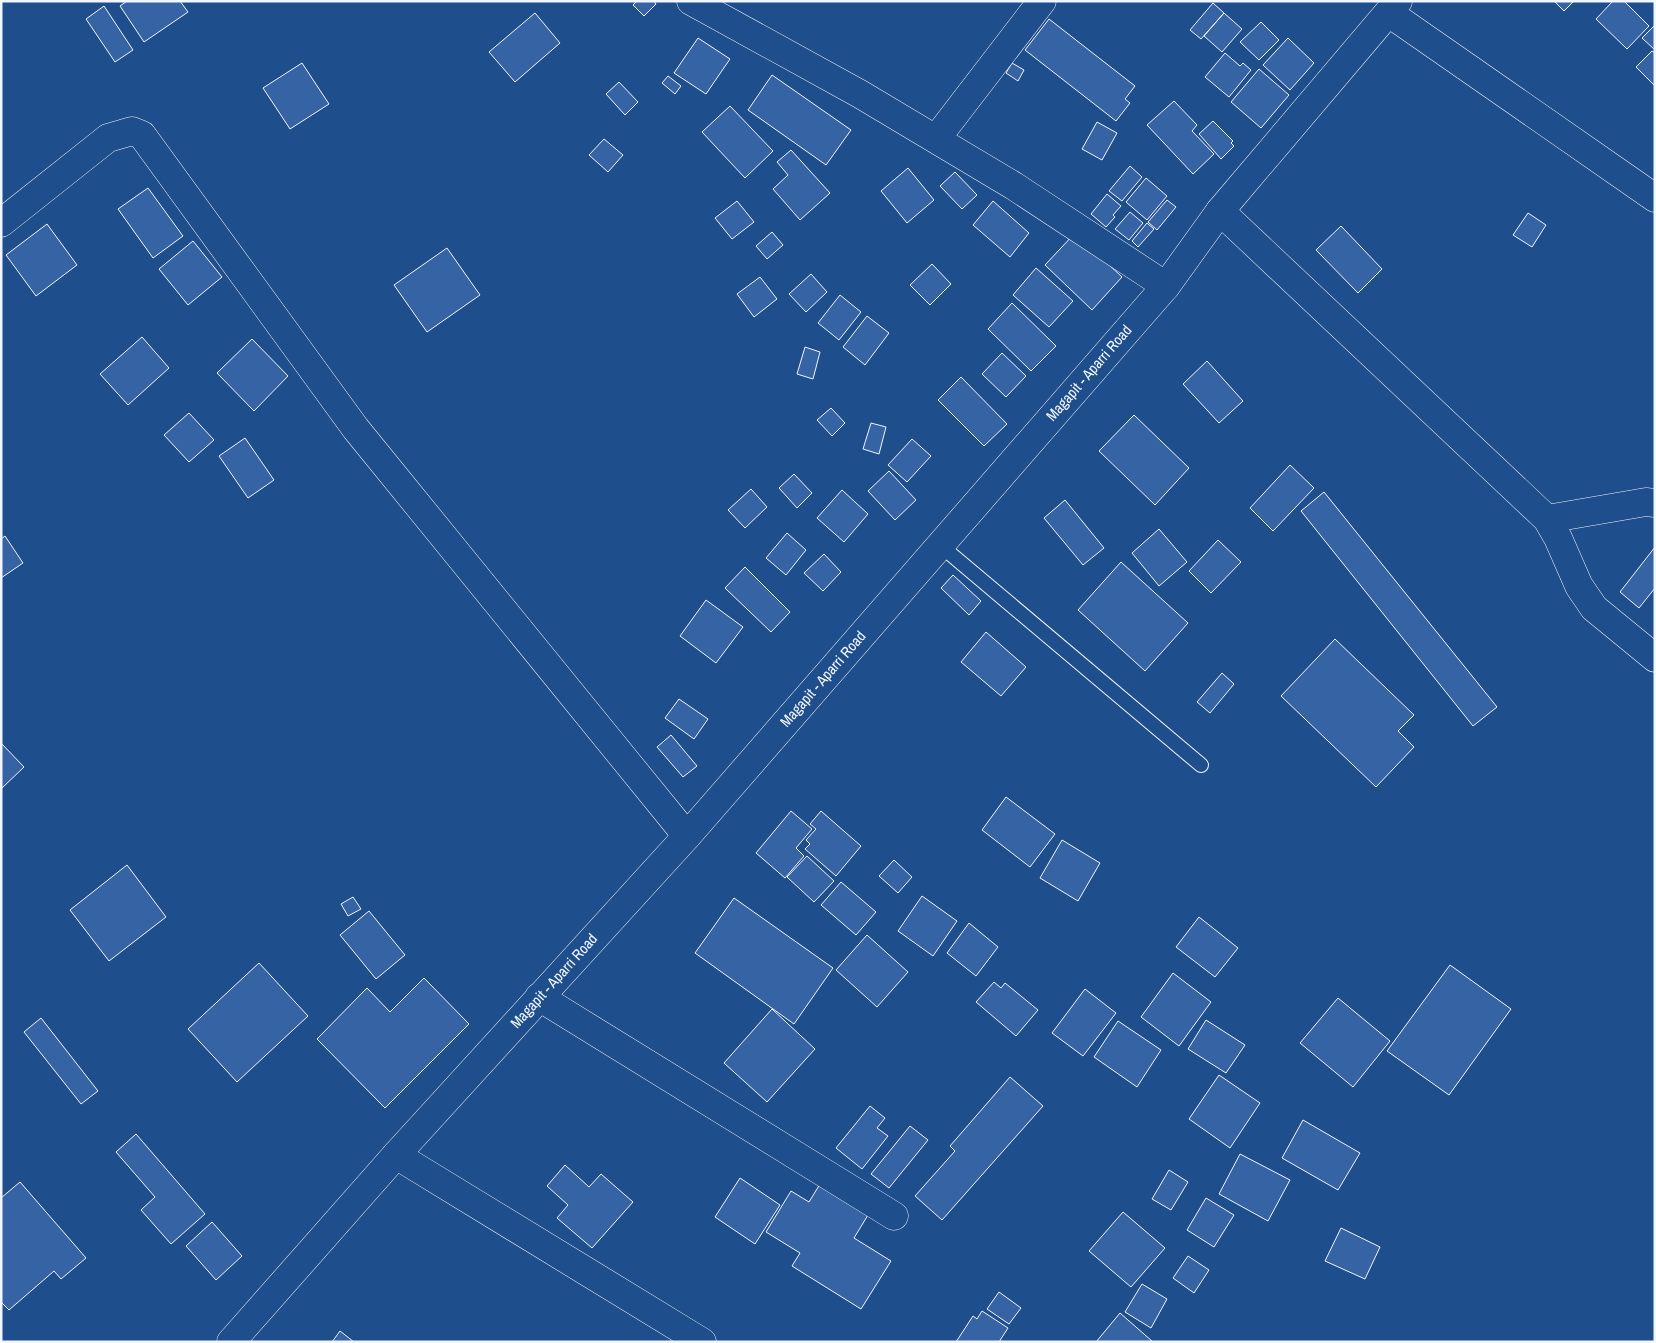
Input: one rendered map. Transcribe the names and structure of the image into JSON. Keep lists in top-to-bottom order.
{
  "streets": {
    "street": ["Magapit - Aparri Road"]
  }
}
